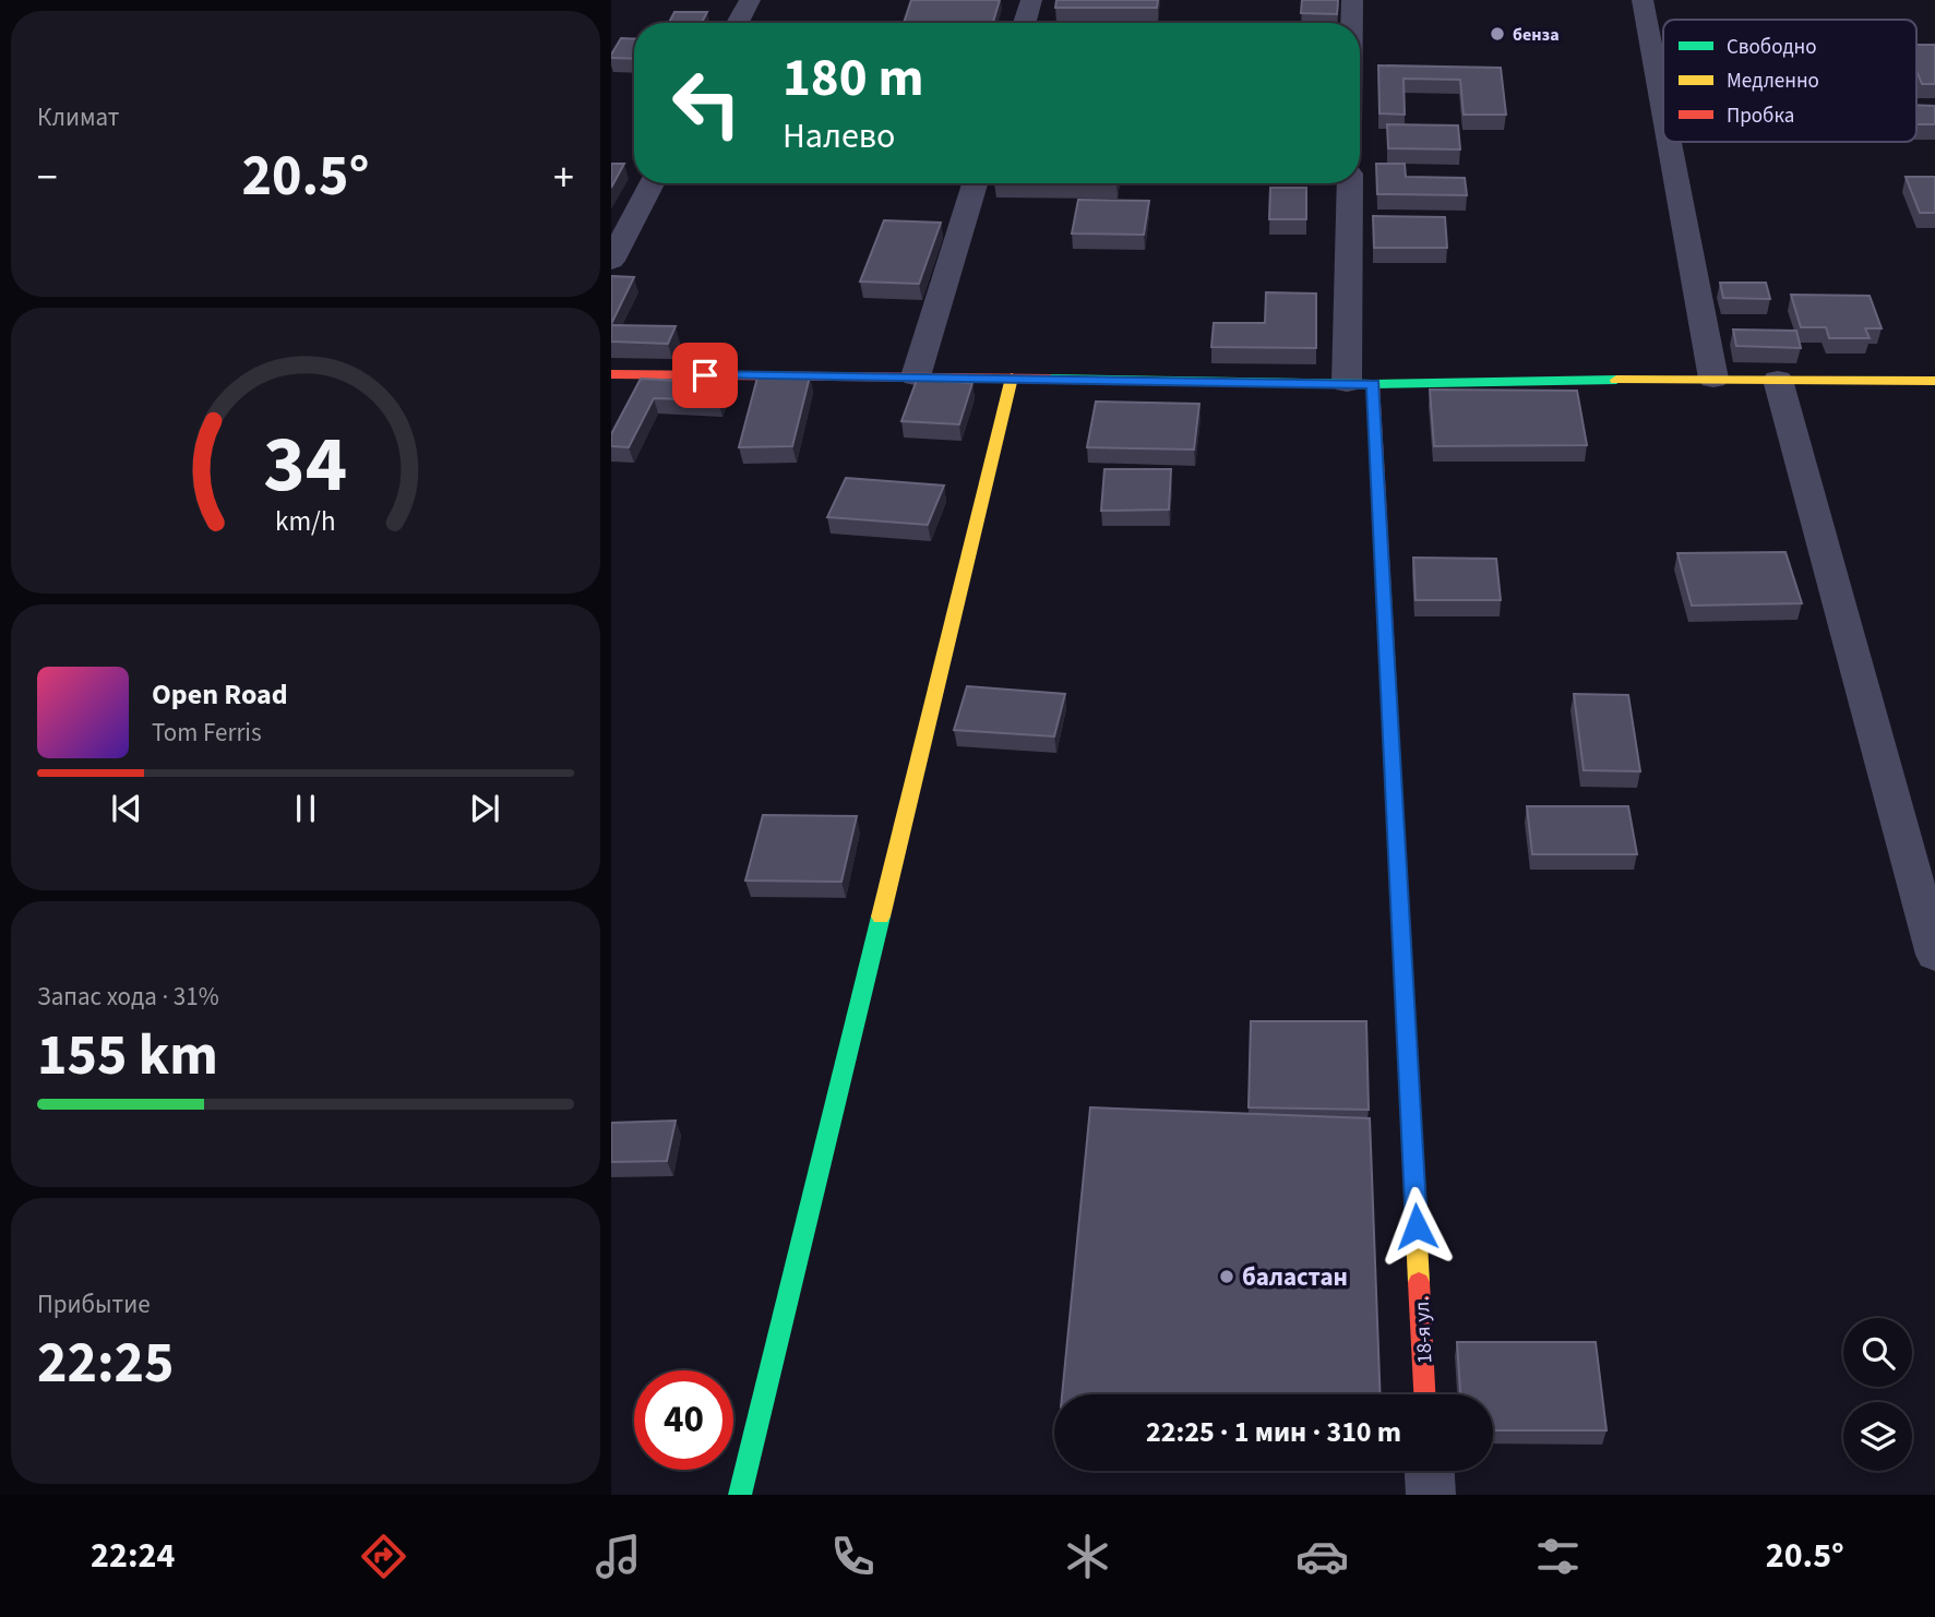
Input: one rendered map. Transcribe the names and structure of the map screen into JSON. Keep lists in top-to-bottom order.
{
  "streets": {
    "street": ["18-я ул."]
  },
  "places": ["бенза", "баластан"],
  "legend": ["Свободно", "Медленно", "Пробка"],
  "page": {
    "tile": [
      "Климат",
      ["Запас хода · 31%", "155 km"],
      ["Прибытие", "22:25"]
    ],
    "turn": ["180 m", "Налево"],
    "heat": ["−", "20.5°", "+"],
    "song": ["Open Road", "Tom Ferris"],
    "limit": "40",
    "trip": "22:25 · 1 мин · 310 m",
    "tabs": ["22:24", "20.5°"],
    "gauge": ["34", "km/h"]
  }
}
